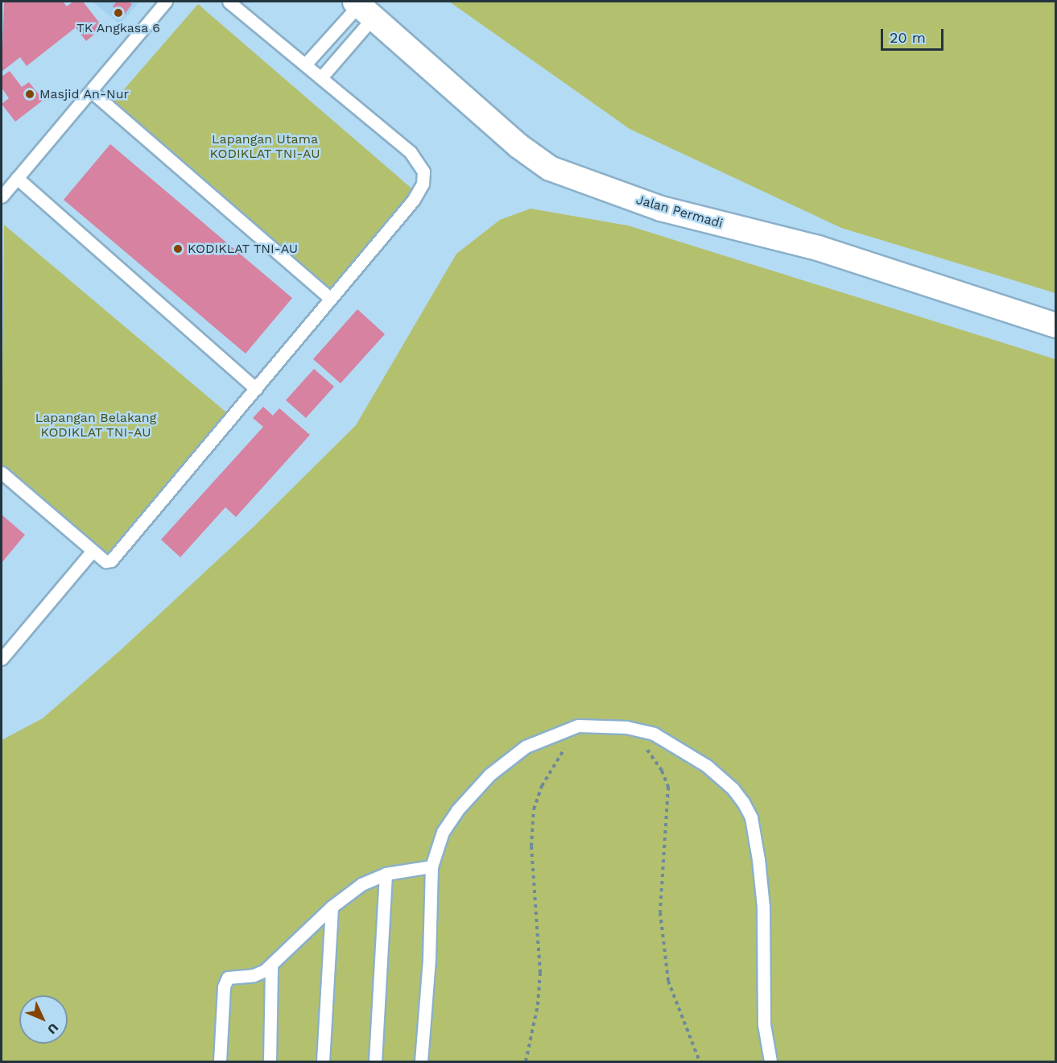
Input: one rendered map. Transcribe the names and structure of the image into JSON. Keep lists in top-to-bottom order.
{
  "streets": {
    "street": ["Jalan Permadi"]
  },
  "parks": ["Lapangan Utama KODIKLAT TNI-AU", "Lapangan Belakang KODIKLAT TNI-AU"],
  "places": ["TK Angkasa 6", "Masjid An-Nur", "KODIKLAT TNI-AU"],
  "scale_bar": "20 m",
  "north": "bottom right"
}
